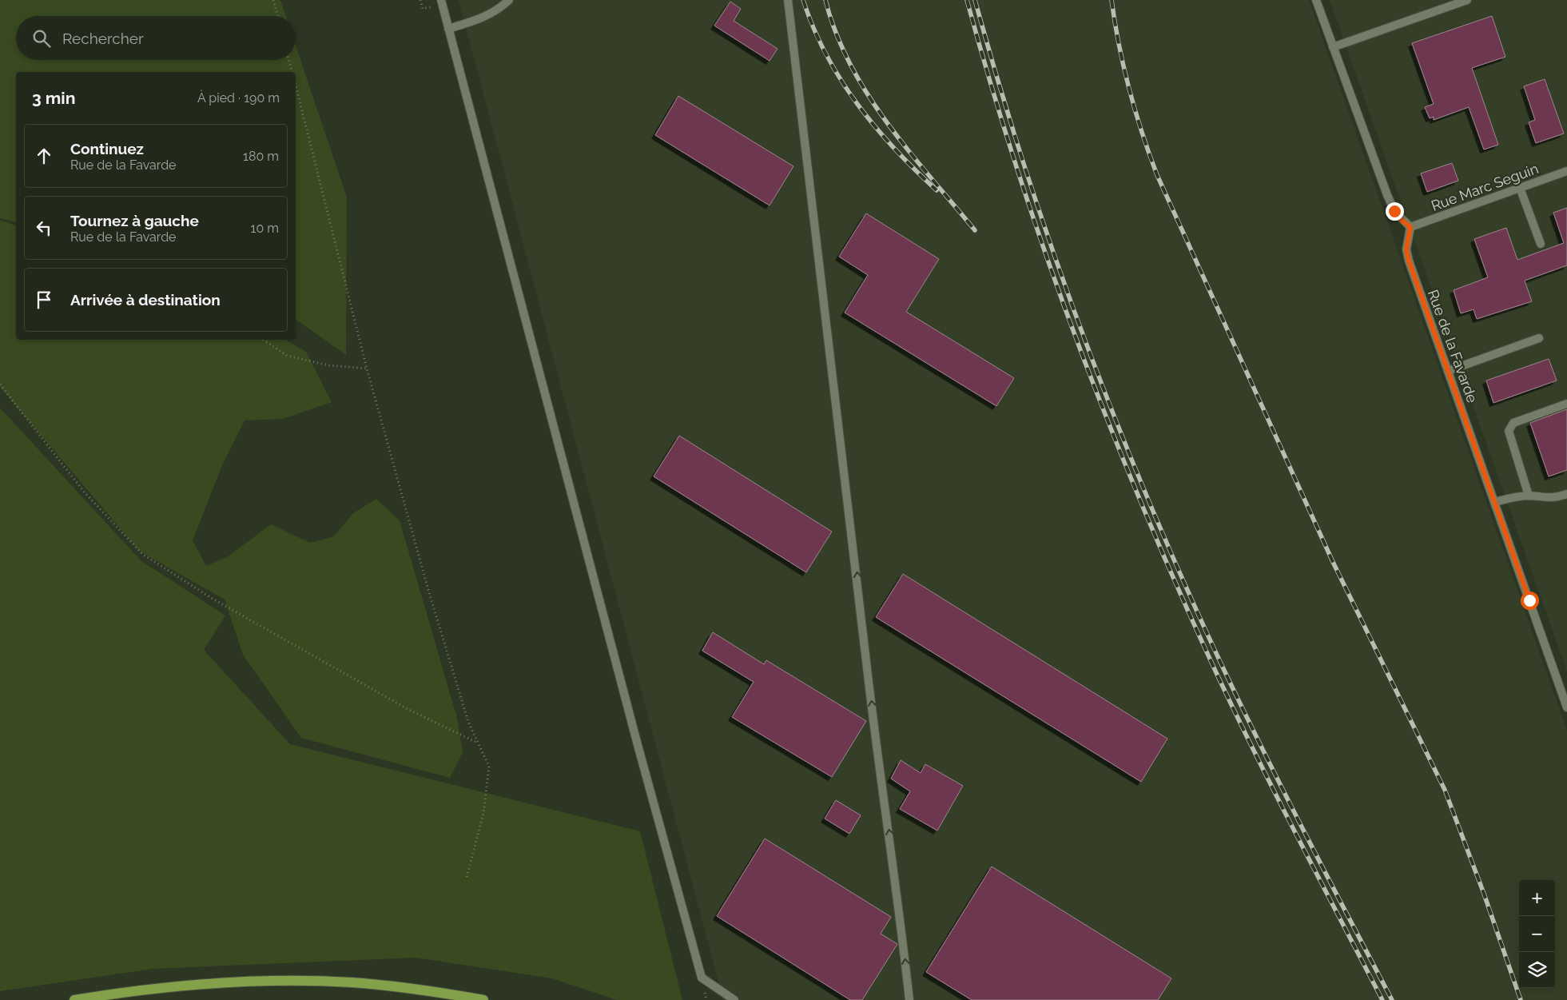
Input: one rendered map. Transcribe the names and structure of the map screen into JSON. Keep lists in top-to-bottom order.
{
  "streets": {
    "street": ["Rue Marc Seguin", "Rue de la Favarde"]
  },
  "crossings": [
    ["Rue Marc Seguin", "Rue de la Favarde"]
  ],
  "page": {
    "search": "Rechercher",
    "heading": ["3 min", "À pied · 190 m"],
    "list": [
      ["Continuez", "Rue de la Favarde", "180 m"],
      ["Tournez à gauche", "Rue de la Favarde", "10 m"],
      "Arrivée à destination"
    ],
    "map_buttons": ["+", "−"]
  }
}
